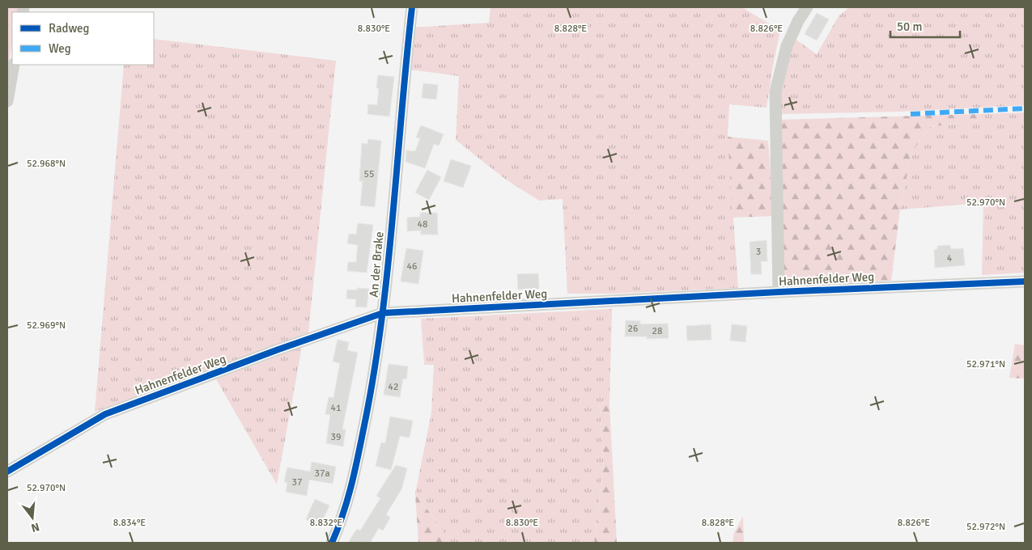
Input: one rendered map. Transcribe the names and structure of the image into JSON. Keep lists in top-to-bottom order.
{
  "streets": {
    "street": ["An der Brake", "Hahnenfelder Weg"]
  },
  "crossings": [
    ["An der Brake", "Hahnenfelder Weg"]
  ],
  "house_numbers": [
    "55",
    "48",
    "3",
    "4",
    "46",
    "26",
    "28",
    "42",
    "41",
    "39",
    "37a",
    "37"
  ],
  "legend": ["Radweg", "Weg"],
  "scale_bar": "50 m",
  "north": "bottom",
  "coordinates": [
    "8.830°E",
    "8.828°E",
    "8.826°E",
    "52.968°N",
    "52.970°N",
    "52.969°N",
    "52.971°N",
    "8.834°E",
    "8.832°E",
    "52.972°N"
  ]
}
